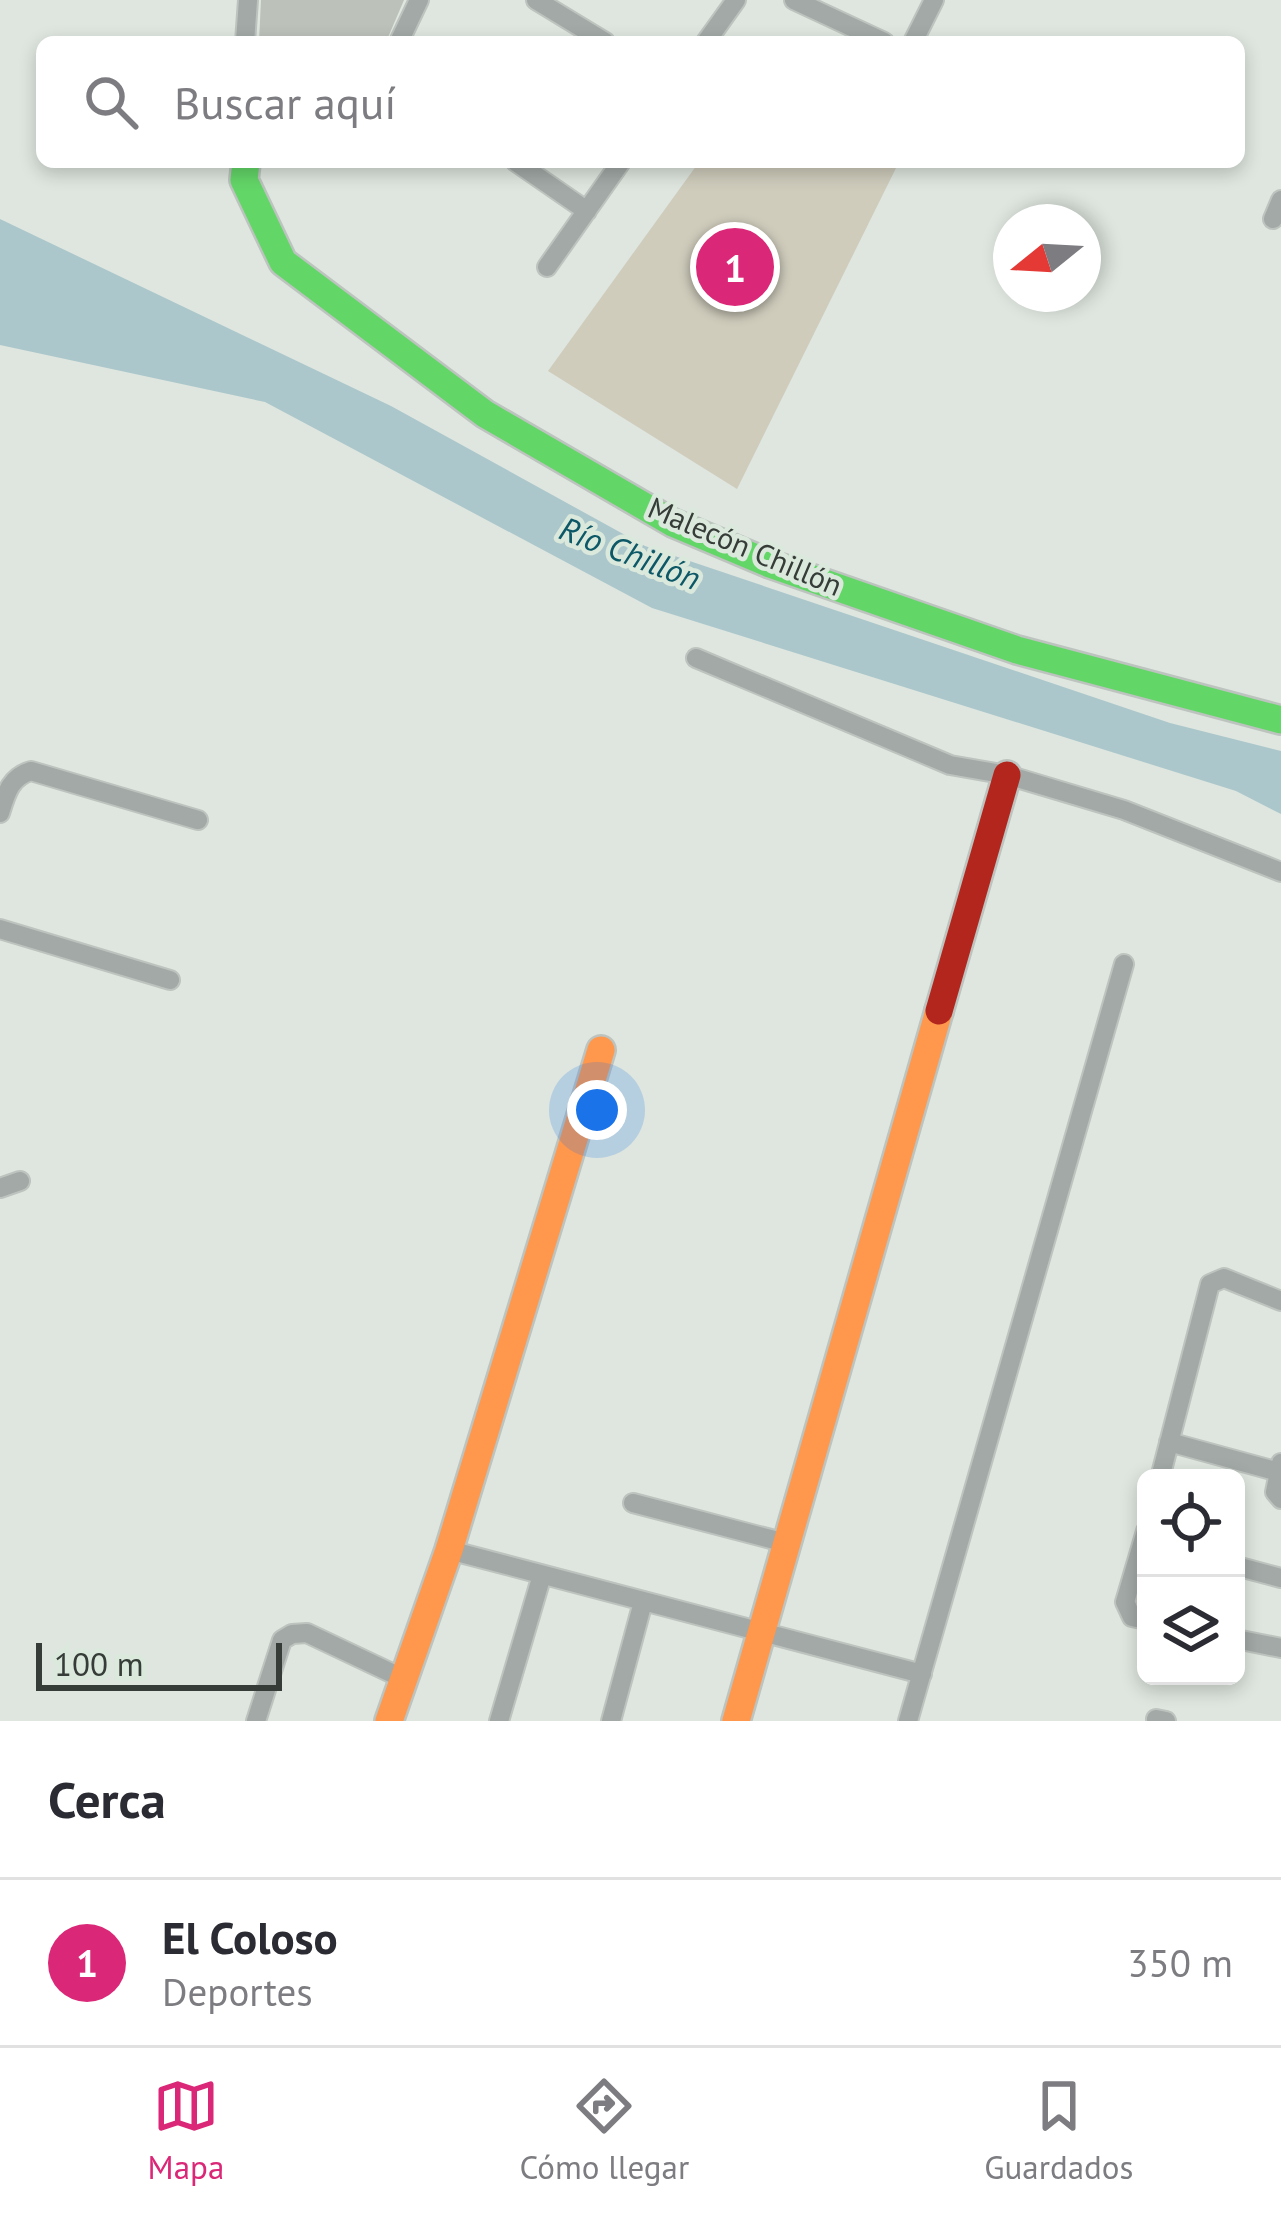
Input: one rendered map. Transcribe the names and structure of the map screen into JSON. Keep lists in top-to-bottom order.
{
  "streets": {
    "street": ["Malecón Chillón"]
  },
  "water": ["Río Chillón"],
  "scale_bar": "100 m",
  "north": "left",
  "page": {
    "search": "Buscar aquí",
    "pins": "1",
    "scale": "100 m",
    "heading": "Cerca",
    "list": [
      {
        "mark": "1",
        "name": "El Coloso",
        "note": "Deportes",
        "value": "350 m"
      }
    ],
    "nav": ["Mapa", "Cómo llegar", "Guardados"]
  }
}
